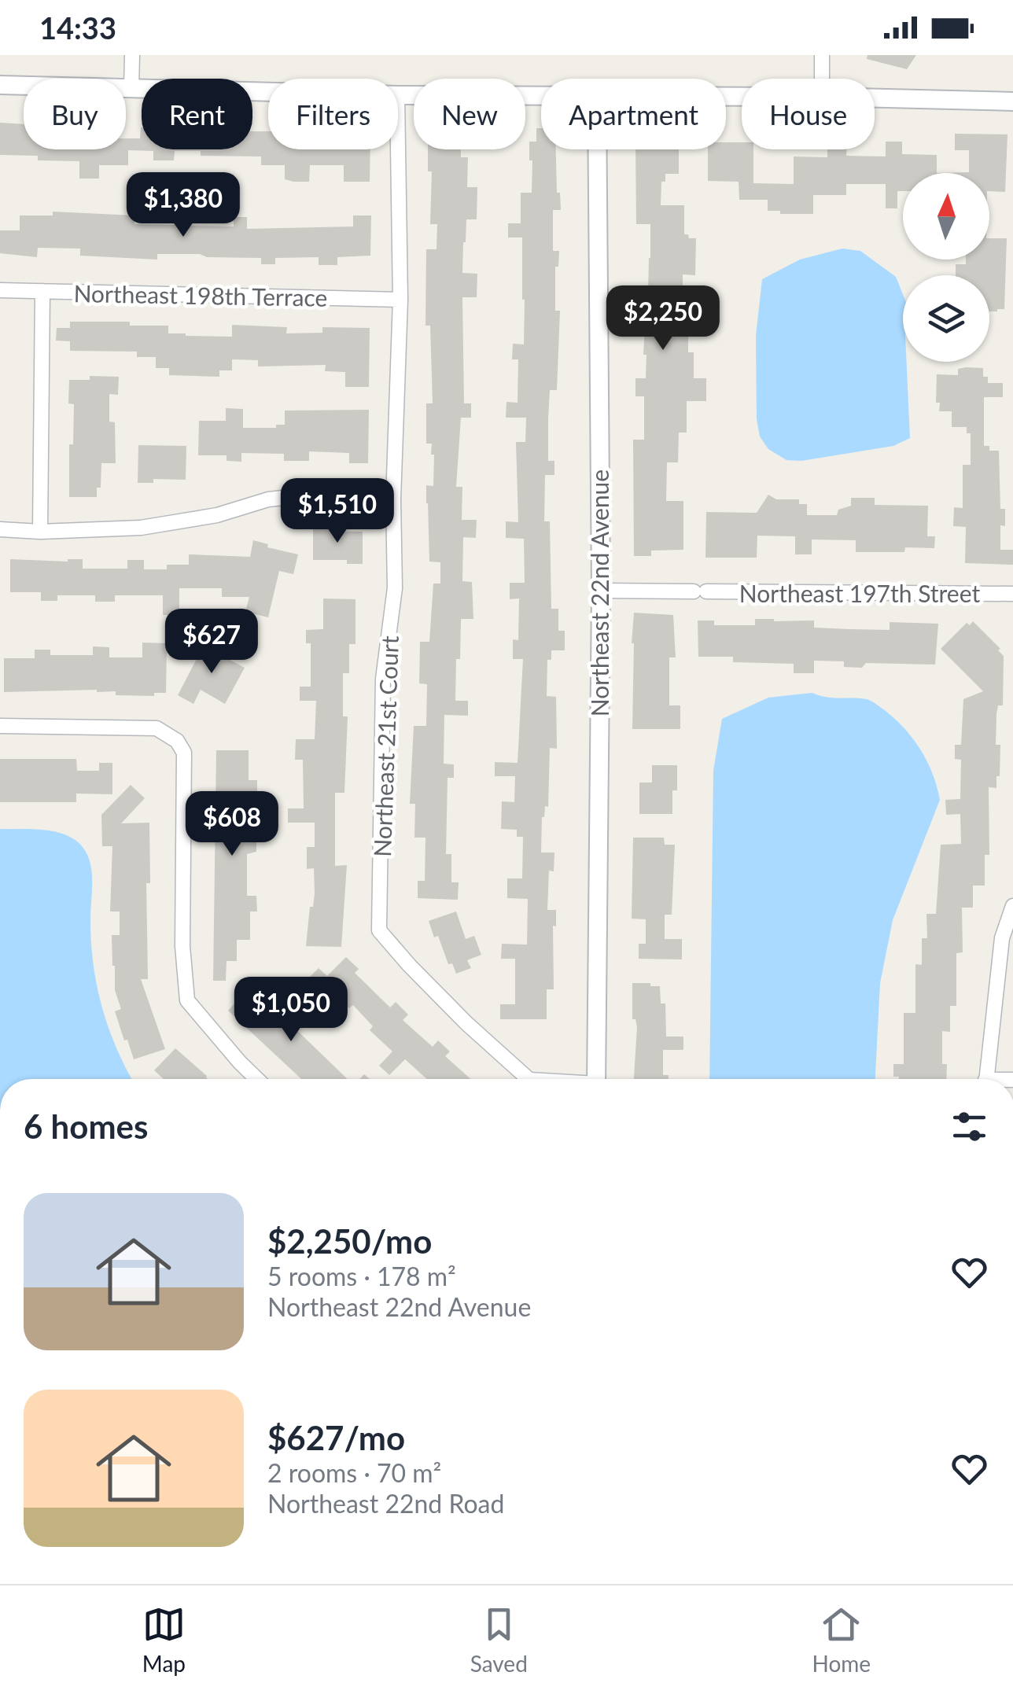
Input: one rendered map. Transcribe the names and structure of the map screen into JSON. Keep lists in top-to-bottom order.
{
  "streets": {
    "street": [
      "Northeast 198th Terrace",
      "Northeast 22nd Avenue",
      "Northeast 197th Street",
      "Northeast 21st Court"
    ]
  },
  "crossings": [
    ["Northeast 198th Terrace", "Northeast 21st Court"],
    ["Northeast 22nd Avenue", "Northeast 197th Street"]
  ],
  "north": "top",
  "page": {
    "status": "14:33",
    "chip": [
      "Buy",
      "Rent",
      "Filters",
      "New",
      "Apartment",
      "House"
    ],
    "price": [
      "$1,380",
      "$2,250",
      "$1,510",
      "$627",
      "$608",
      "$1,050"
    ],
    "heading": "6 homes",
    "list": [
      {
        "name": "$2,250/mo",
        "note": "5 rooms · 178 m² · Northeast 22nd Avenue"
      },
      {
        "name": "$627/mo",
        "note": "2 rooms · 70 m² · Northeast 22nd Road"
      }
    ],
    "tabs": ["Map", "Saved", "Home"]
  }
}
